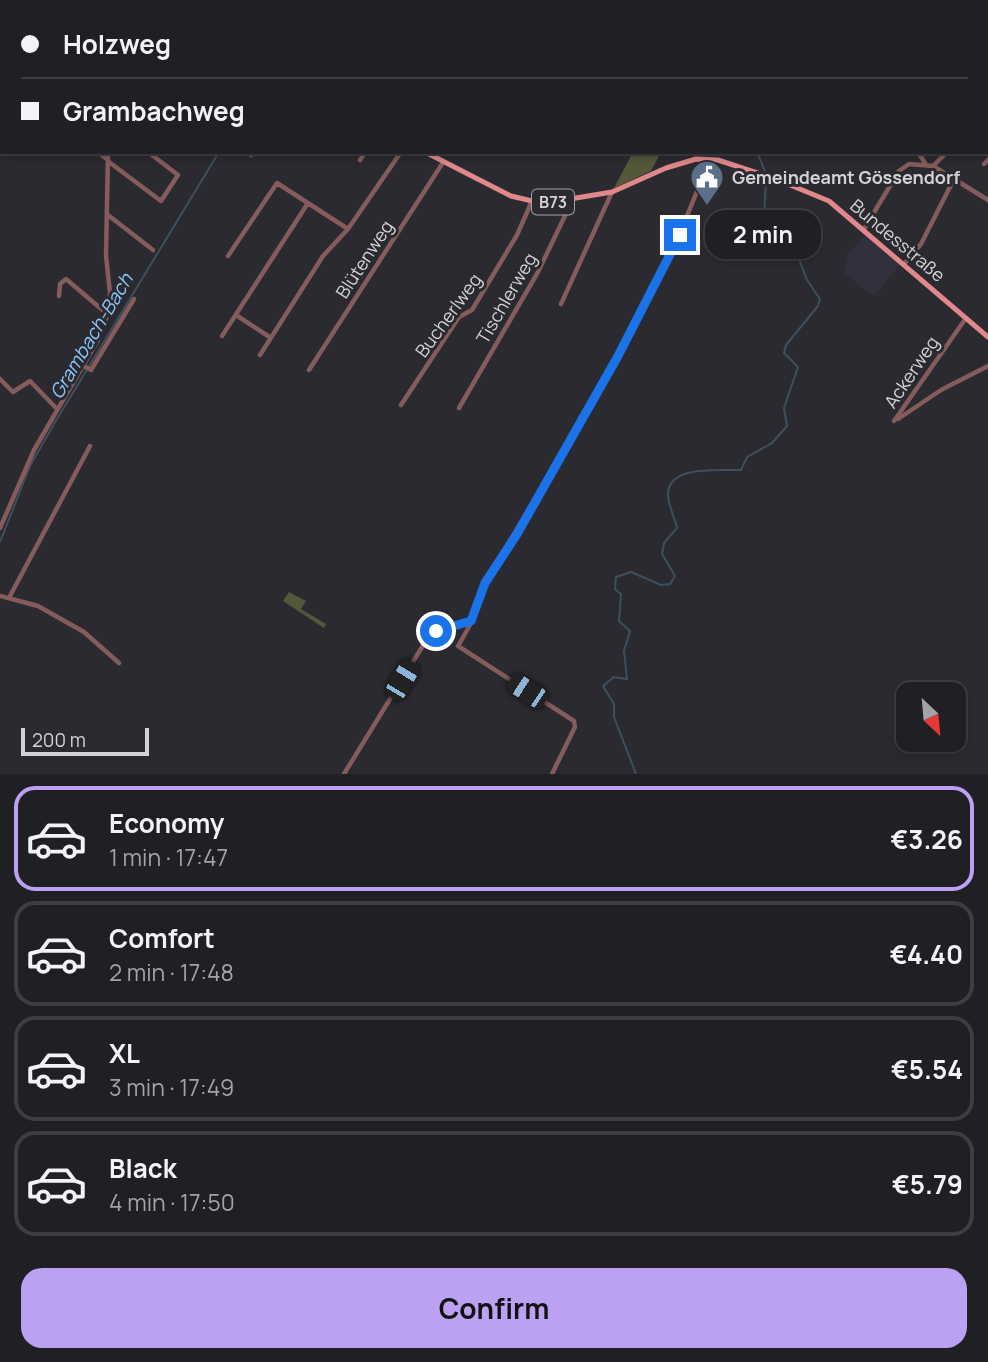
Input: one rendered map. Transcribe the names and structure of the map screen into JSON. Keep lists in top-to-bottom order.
{
  "streets": {
    "main road": ["B73", "Bundesstraße"],
    "street": [
      "Blütenweg",
      "Tischlerweg",
      "Bucherlweg",
      "Ackerweg"
    ]
  },
  "crossings": [
    ["Bundesstraße", "Blütenweg"],
    ["Bundesstraße", "Tischlerweg"],
    ["Bundesstraße", "Bucherlweg"],
    ["Bundesstraße", "Ackerweg"]
  ],
  "water": ["Grambach-Bach"],
  "places": {
    "public building": ["Gemeindeamt Gössendorf"]
  },
  "scale_bar": "200 m",
  "north": "bottom right",
  "page": {
    "banner": ["Holzweg", "Grambachweg"],
    "bubble": "2 min",
    "scale": "200 m",
    "list": [
      {
        "name": "Economy",
        "note": "1 min · 17:47",
        "value": "€3.26"
      },
      {
        "name": "Comfort",
        "note": "2 min · 17:48",
        "value": "€4.40"
      },
      {
        "name": "XL",
        "note": "3 min · 17:49",
        "value": "€5.54"
      },
      {
        "name": "Black",
        "note": "4 min · 17:50",
        "value": "€5.79"
      }
    ],
    "buttons": "Confirm"
  }
}
